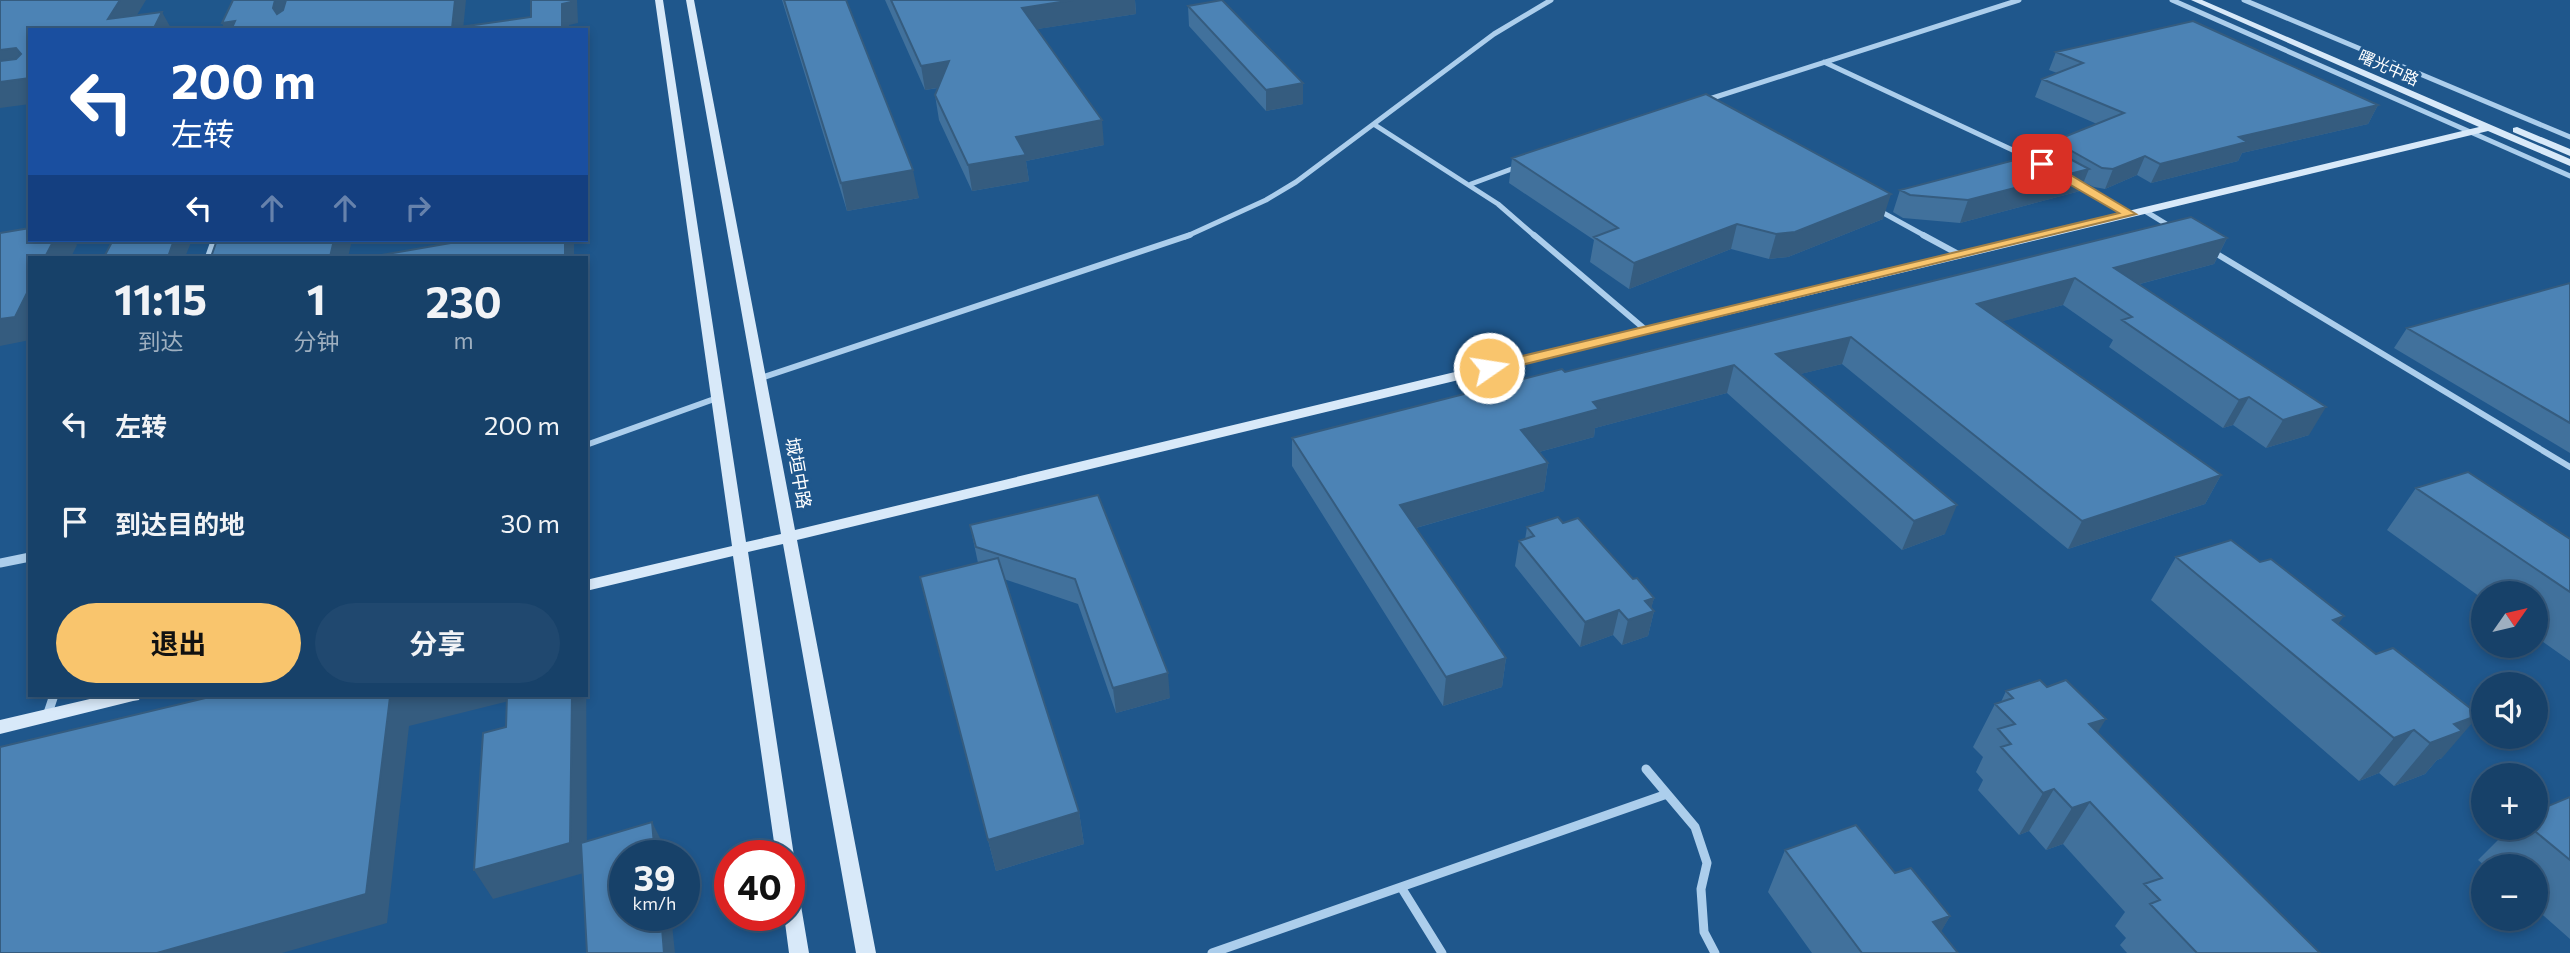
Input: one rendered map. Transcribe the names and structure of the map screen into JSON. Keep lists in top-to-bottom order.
{
  "streets": {
    "main road": ["曙光中路", "城垣中路"]
  },
  "north": "top right",
  "page": {
    "turn": ["200 m", "左转"],
    "eta": [
      "11:15",
      "到达",
      "1",
      "分钟",
      "230",
      "m"
    ],
    "list": [
      {
        "name": "左转",
        "value": "200 m"
      },
      {
        "name": "到达目的地",
        "value": "30 m"
      }
    ],
    "map_buttons": ["+", "−"],
    "buttons": ["退出", "分享"],
    "speed": "39 km/h",
    "limit": "40"
  }
}
